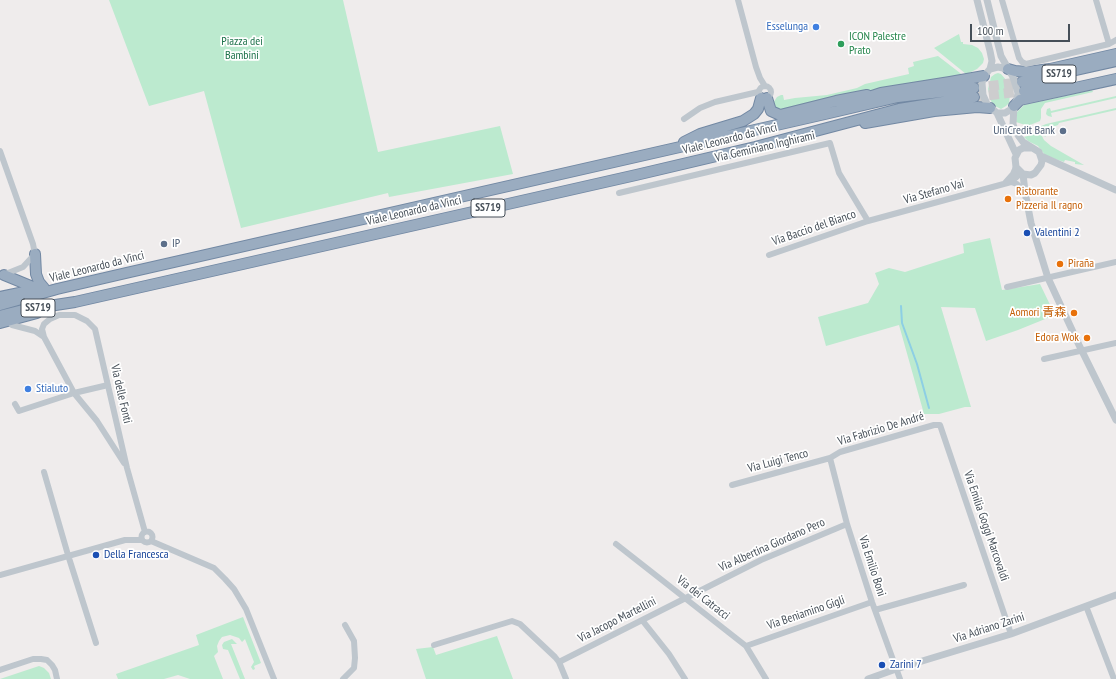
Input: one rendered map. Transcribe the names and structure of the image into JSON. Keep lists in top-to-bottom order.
{
  "streets": {
    "highway": ["SS719", "Viale Leonardo da Vinci"],
    "street": [
      "Via Geminiano Inghirami",
      "Via Stefano Vai",
      "Via Baccio del Bianco",
      "Via delle Fonti",
      "Via Fabrizio De André",
      "Via Luigi Tenco",
      "Via Emilia Goggi Marcovaldi",
      "Via Albertina Giordano Pero",
      "Via Emilio Boni",
      "Via dei Catracci",
      "Via Beniamino Gigli",
      "Via Jacopo Martellini",
      "Via Adriano Zarini"
    ]
  },
  "crossings": [
    ["Via Geminiano Inghirami", "Via Stefano Vai"],
    ["Via Geminiano Inghirami", "Via Baccio del Bianco"],
    ["Via Stefano Vai", "Via Baccio del Bianco"],
    ["Via Fabrizio De André", "Via Luigi Tenco"],
    ["Via Fabrizio De André", "Via Emilia Goggi Marcovaldi"],
    ["Via Fabrizio De André", "Via Emilio Boni"],
    ["Via Luigi Tenco", "Via Emilio Boni"],
    ["Via Emilia Goggi Marcovaldi", "Via Adriano Zarini"],
    ["Via Albertina Giordano Pero", "Via Emilio Boni"],
    ["Via Albertina Giordano Pero", "Via dei Catracci"],
    ["Via Albertina Giordano Pero", "Via Jacopo Martellini"],
    ["Via Emilio Boni", "Via Beniamino Gigli"],
    ["Via Emilio Boni", "Via Adriano Zarini"],
    ["Via dei Catracci", "Via Beniamino Gigli"],
    ["Via dei Catracci", "Via Jacopo Martellini"]
  ],
  "parks": ["Piazza dei Bambini"],
  "places": [
    "Esselunga",
    "ICON Palestre Prato",
    "UniCredit Bank",
    "Ristorante Pizzeria Il ragno",
    "Valentini 2",
    "IP",
    "Piraña",
    "Aomori 青森",
    "Edora Wok",
    "Stialuto",
    "Della Francesca",
    "Zarini 7"
  ],
  "scale_bar": "100 m"
}
